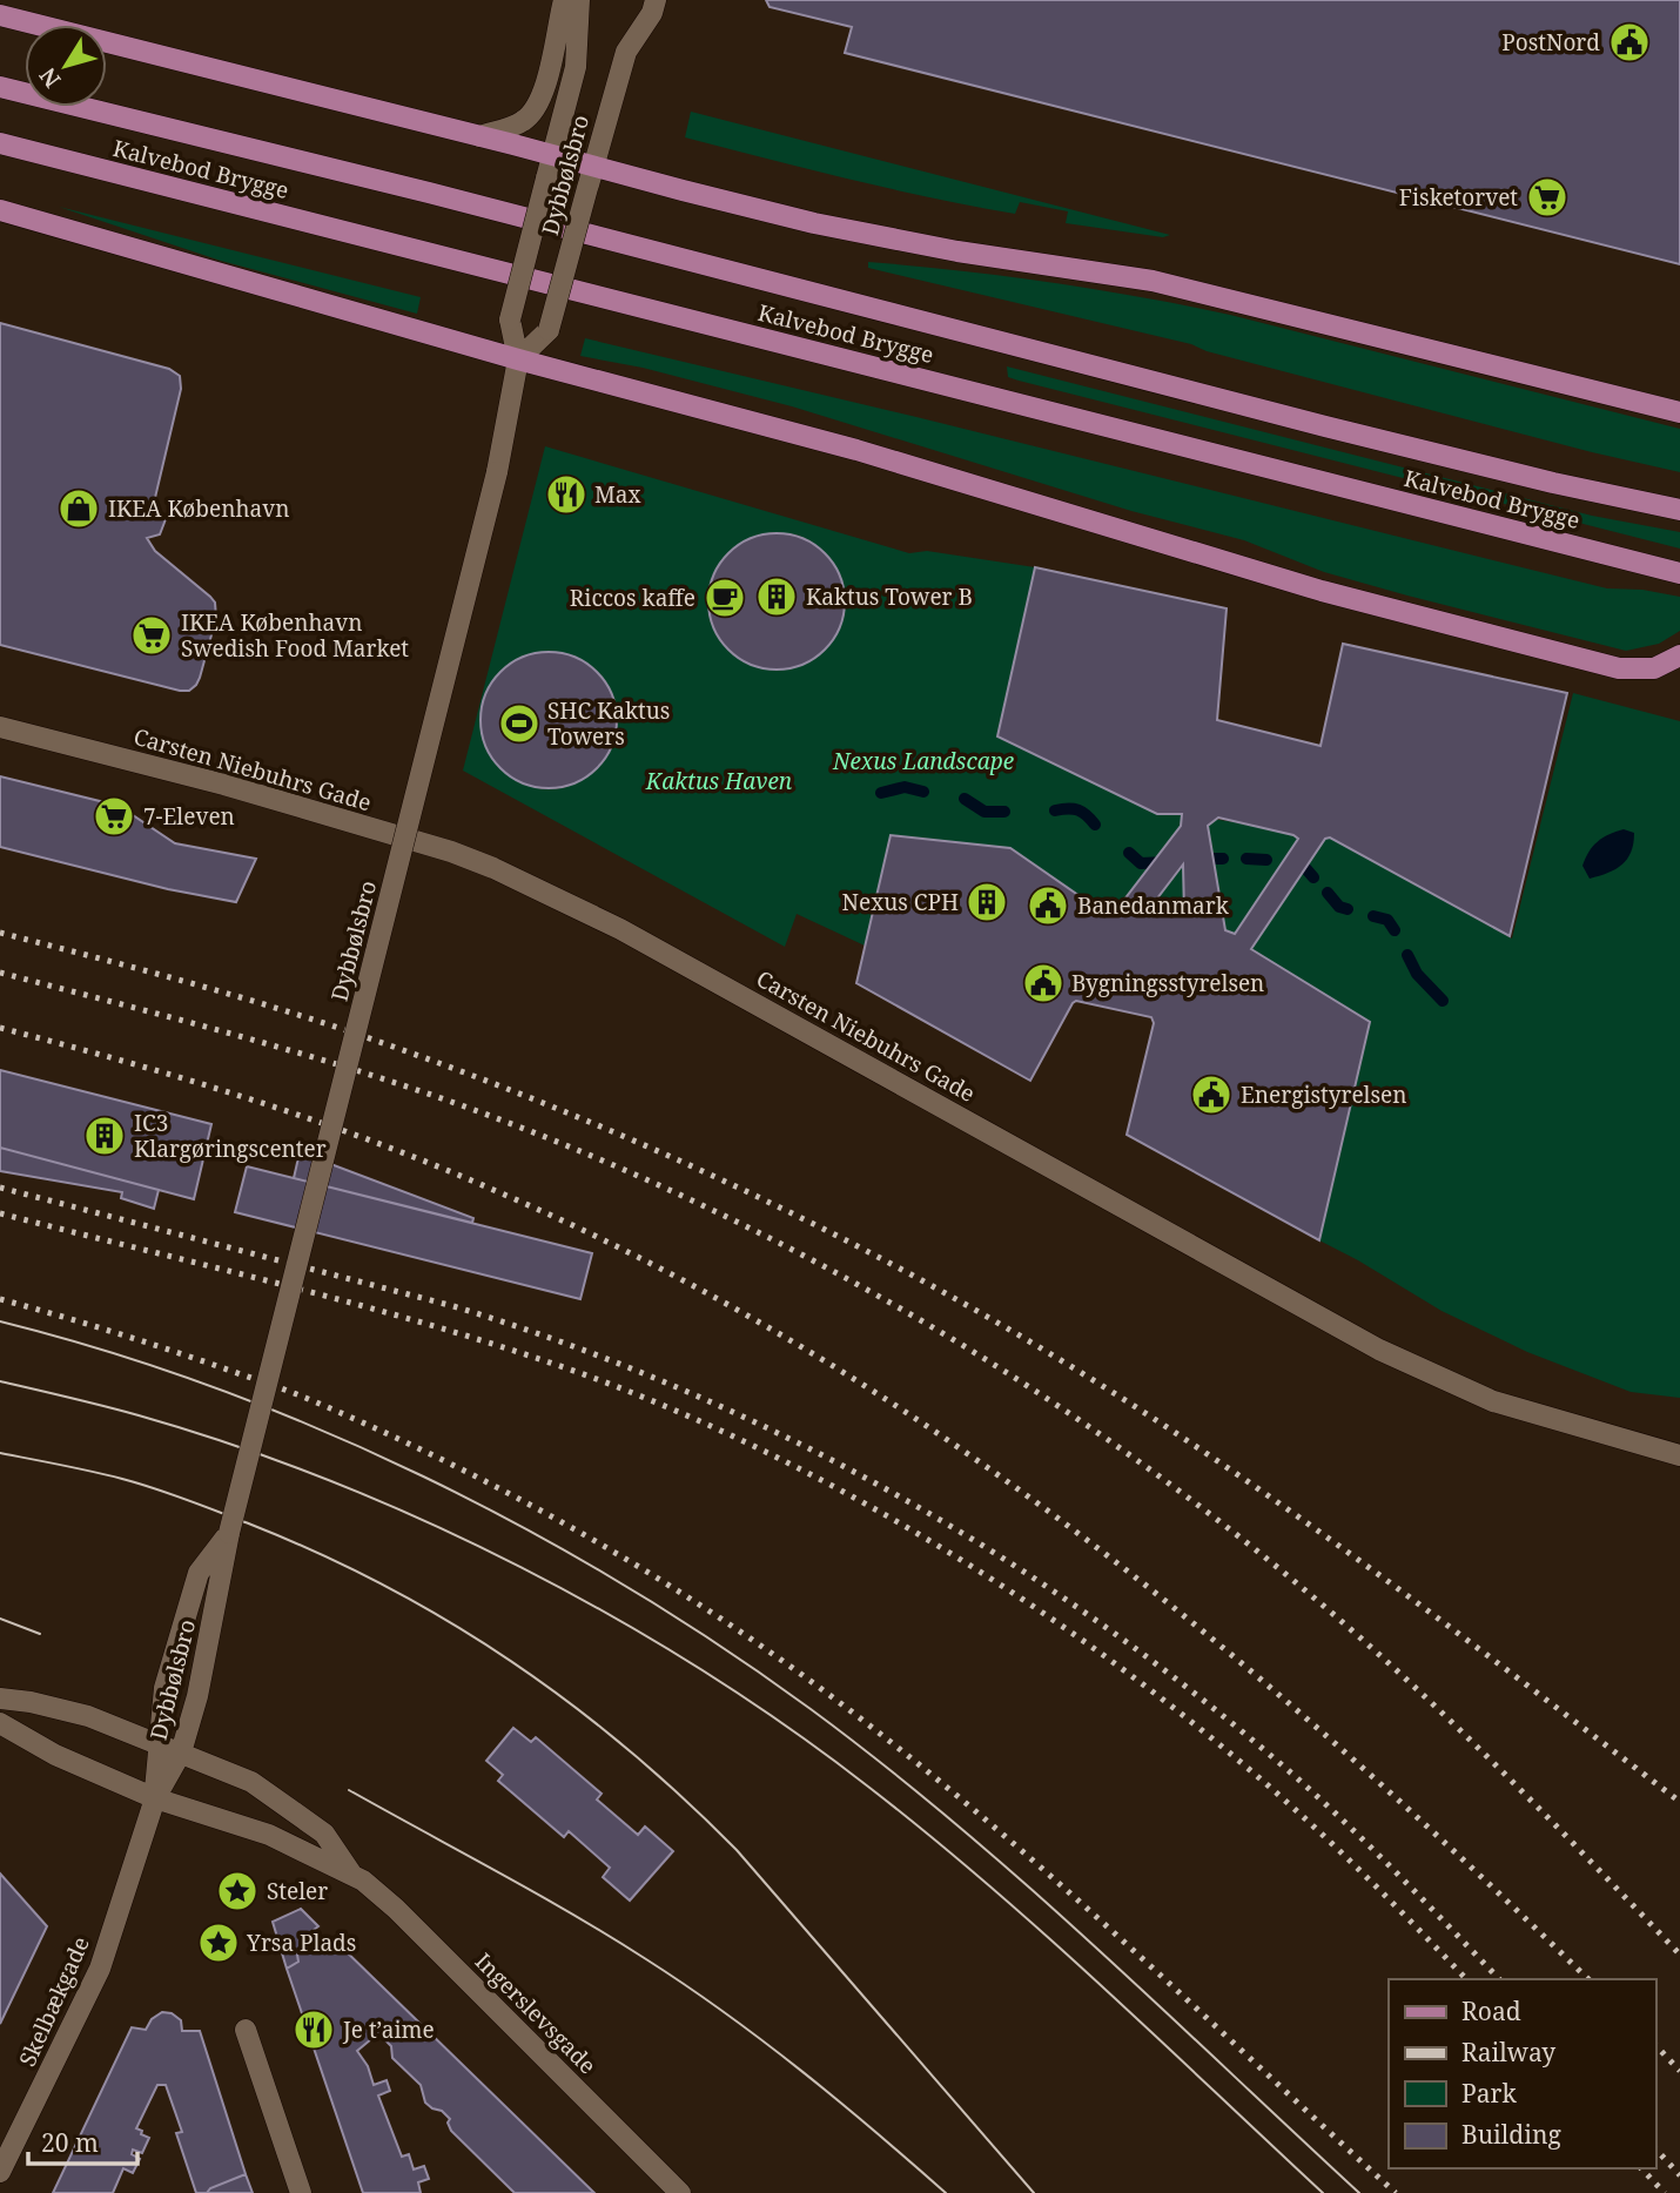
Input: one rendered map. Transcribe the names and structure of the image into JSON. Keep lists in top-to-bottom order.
{
  "streets": {
    "main road": ["Kalvebod Brygge"],
    "street": [
      "Dybbølsbro",
      "Carsten Niebuhrs Gade",
      "Skelbækgade",
      "Ingerslevsgade"
    ]
  },
  "crossings": [
    ["Dybbølsbro", "Skelbækgade"],
    ["Dybbølsbro", "Ingerslevsgade"],
    ["Skelbækgade", "Ingerslevsgade"]
  ],
  "parks": ["Nexus Landscape", "Kaktus Haven"],
  "places": {
    "public building": [
      "PostNord",
      "Banedanmark",
      "Bygningsstyrelsen",
      "Energistyrelsen"
    ],
    "supermarket": ["Fisketorvet", "IKEA København Swedish Food Market", "7-Eleven"],
    "restaurant": ["Max", "Je t’aime"],
    "shop": ["IKEA København"],
    "building": ["Kaktus Tower B", "Nexus CPH", "IC3 Klargøringscenter"],
    "cafe": ["Riccos kaffe"],
    "sports": ["SHC Kaktus Towers"],
    "place": ["Steler", "Yrsa Plads"]
  },
  "legend": [
    "Road",
    "Railway",
    "Park",
    "Building"
  ],
  "scale_bar": "20 m",
  "north": "bottom left"
}
